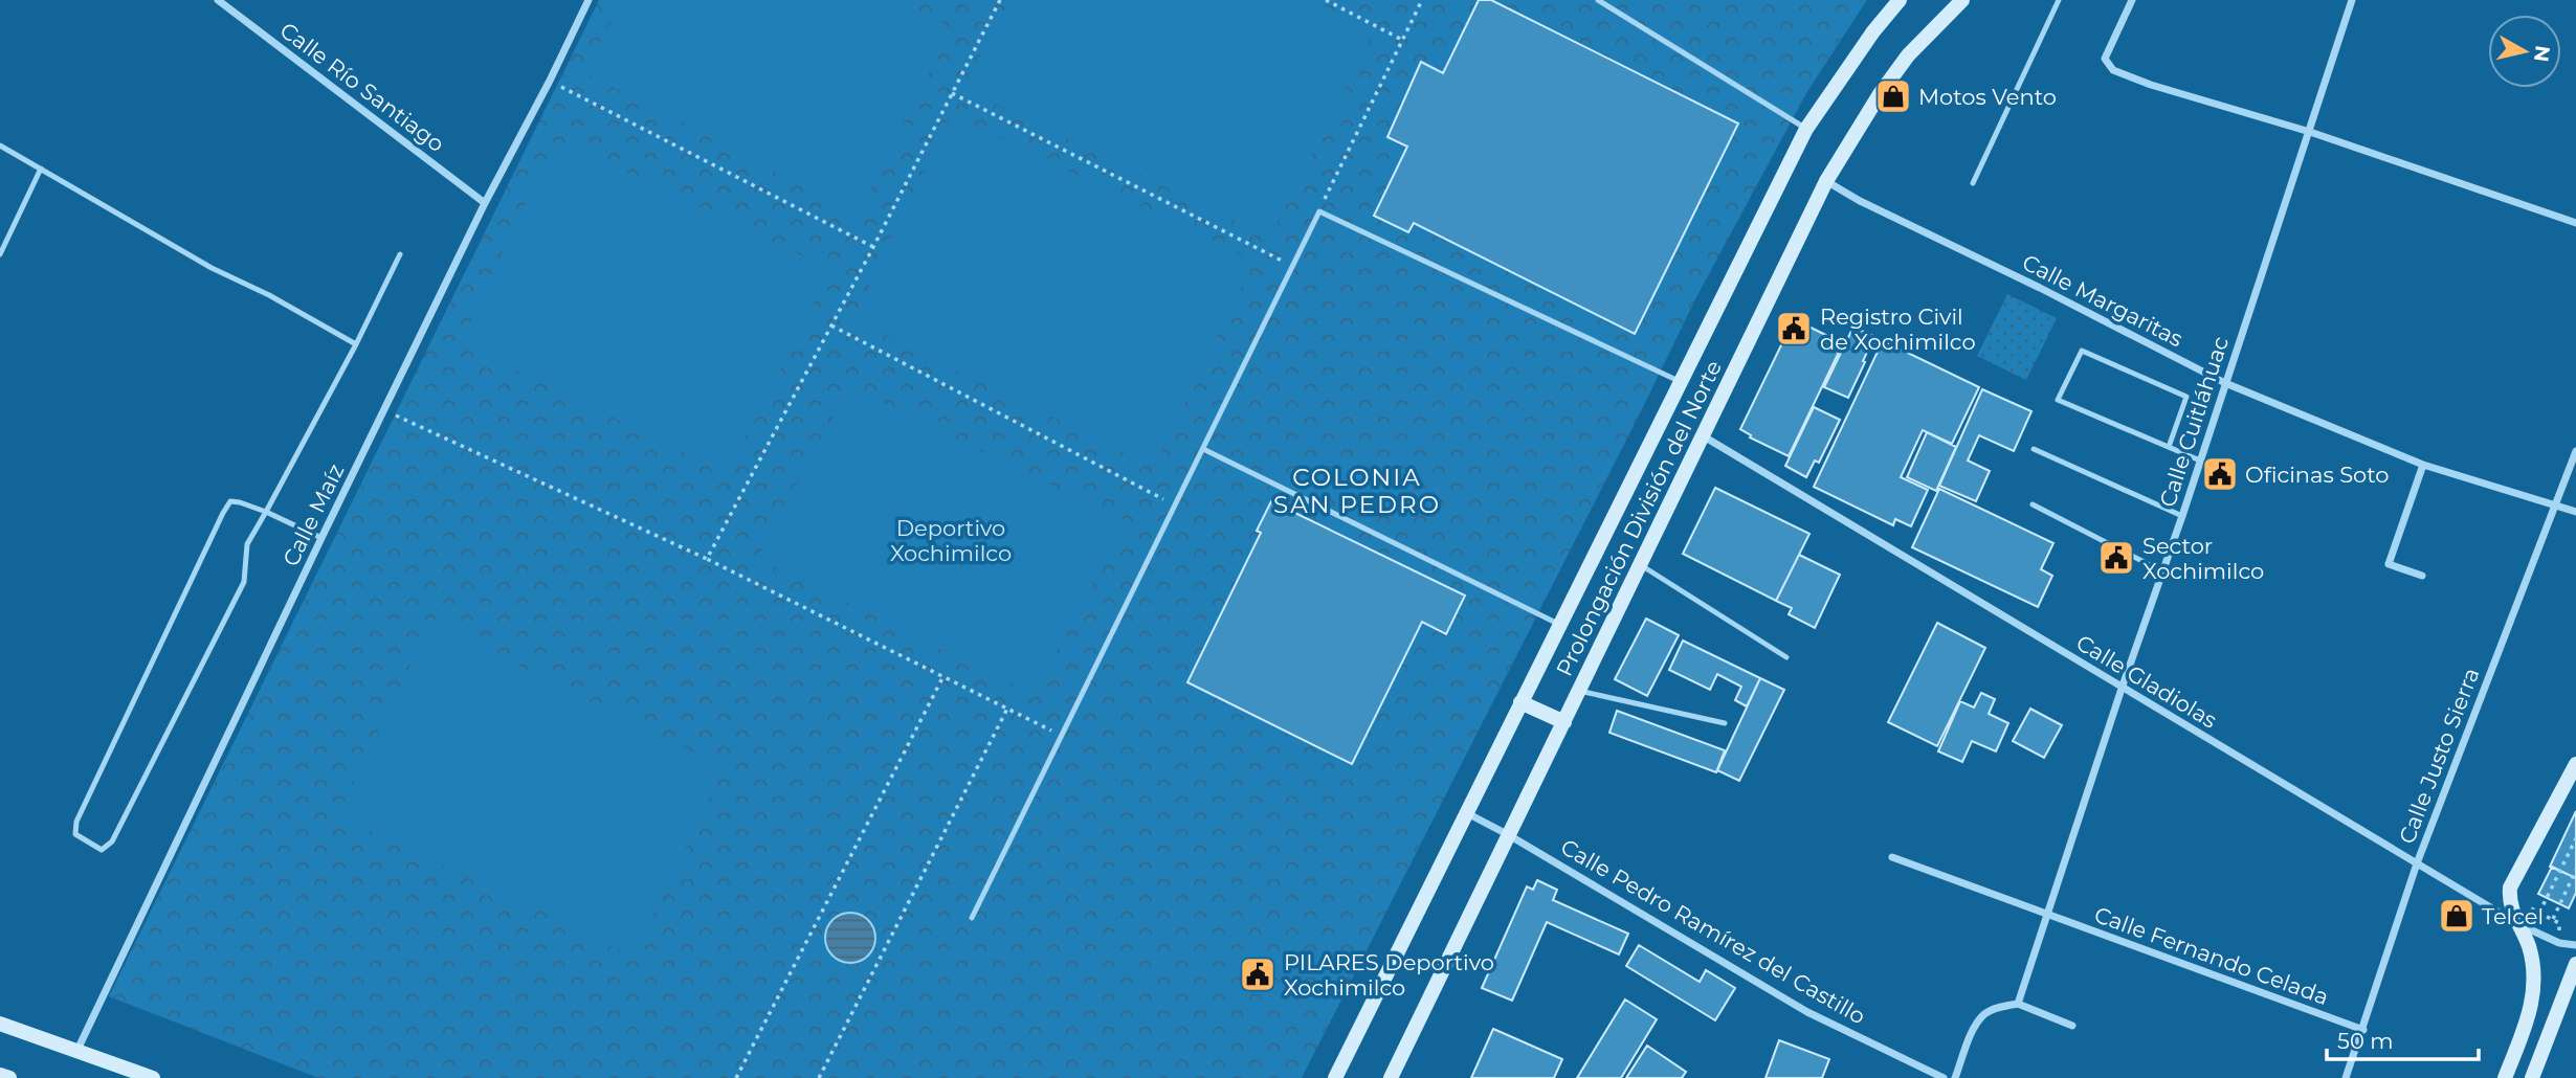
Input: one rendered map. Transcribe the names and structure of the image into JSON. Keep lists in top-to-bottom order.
{
  "streets": {
    "main road": ["Prolongación División del Norte"],
    "street": [
      "Calle Río Santiago",
      "Calle Margaritas",
      "Calle Cuitláhuac",
      "Calle Maíz",
      "Calle Gladiolas",
      "Calle Justo Sierra",
      "Calle Pedro Ramírez del Castillo",
      "Calle Fernando Celada"
    ]
  },
  "crossings": [
    ["Calle Río Santiago", "Calle Maíz"],
    ["Calle Margaritas", "Calle Cuitláhuac"],
    ["Calle Margaritas", "Prolongación División del Norte"],
    ["Calle Margaritas", "Calle Justo Sierra"],
    ["Calle Cuitláhuac", "Calle Gladiolas"],
    ["Calle Cuitláhuac", "Calle Fernando Celada"],
    ["Prolongación División del Norte", "Calle Gladiolas"],
    ["Prolongación División del Norte", "Calle Pedro Ramírez del Castillo"],
    ["Calle Gladiolas", "Calle Justo Sierra"],
    ["Calle Justo Sierra", "Calle Fernando Celada"]
  ],
  "districts": ["COLONIA SAN PEDRO"],
  "parks": ["Deportivo Xochimilco"],
  "places": {
    "shop": ["Motos Vento", "Telcel"],
    "public building": [
      "Registro Civil de Xochimilco",
      "Oficinas Soto",
      "Sector Xochimilco",
      "PILARES Deportivo Xochimilco"
    ]
  },
  "scale_bar": "50 m",
  "north": "right"
}
